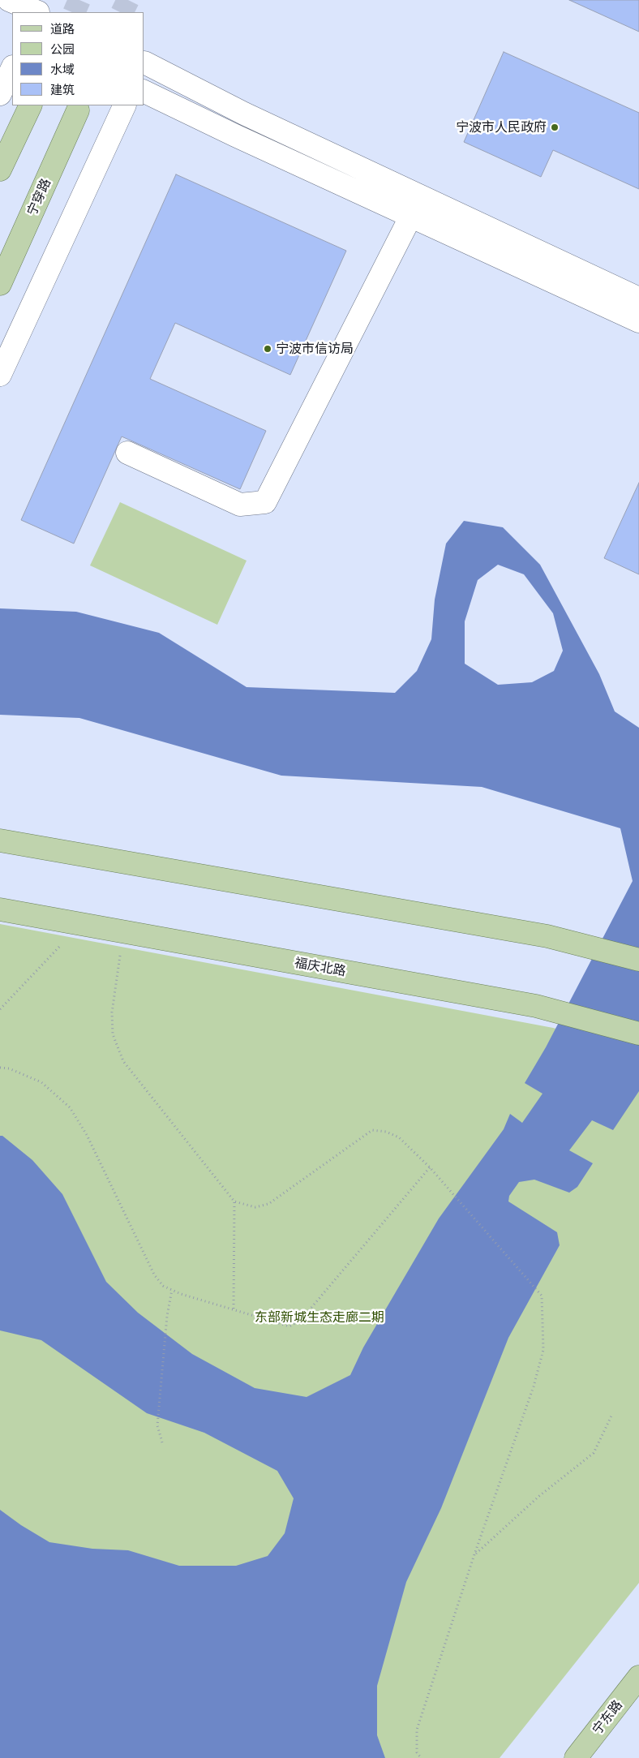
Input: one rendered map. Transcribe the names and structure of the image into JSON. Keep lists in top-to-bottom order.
{
  "streets": {
    "main road": ["宁穿路", "福庆北路", "宁东路"]
  },
  "parks": ["东部新城生态走廊二期"],
  "places": ["宁波市人民政府", "宁波市信访局"],
  "legend": [
    "道路",
    "公园",
    "水域",
    "建筑"
  ]
}
